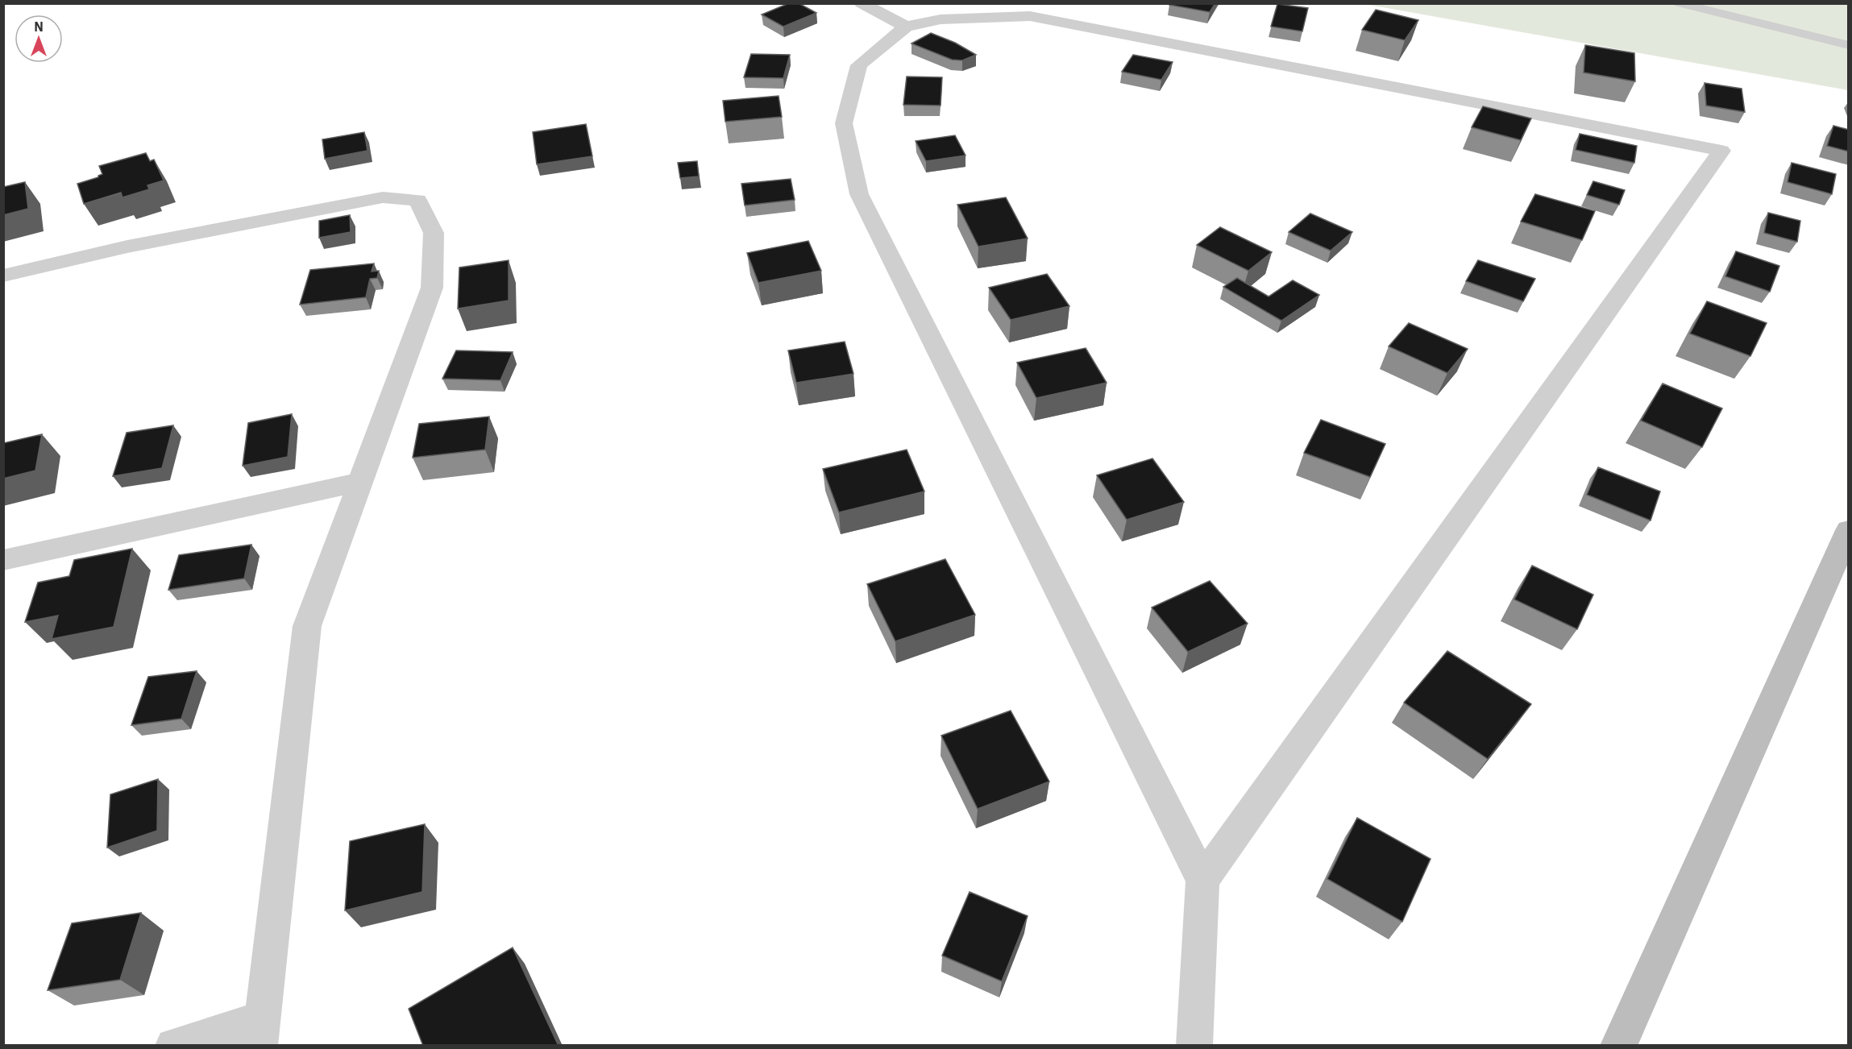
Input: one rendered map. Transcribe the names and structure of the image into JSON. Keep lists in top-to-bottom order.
{
  "north": "top"
}
